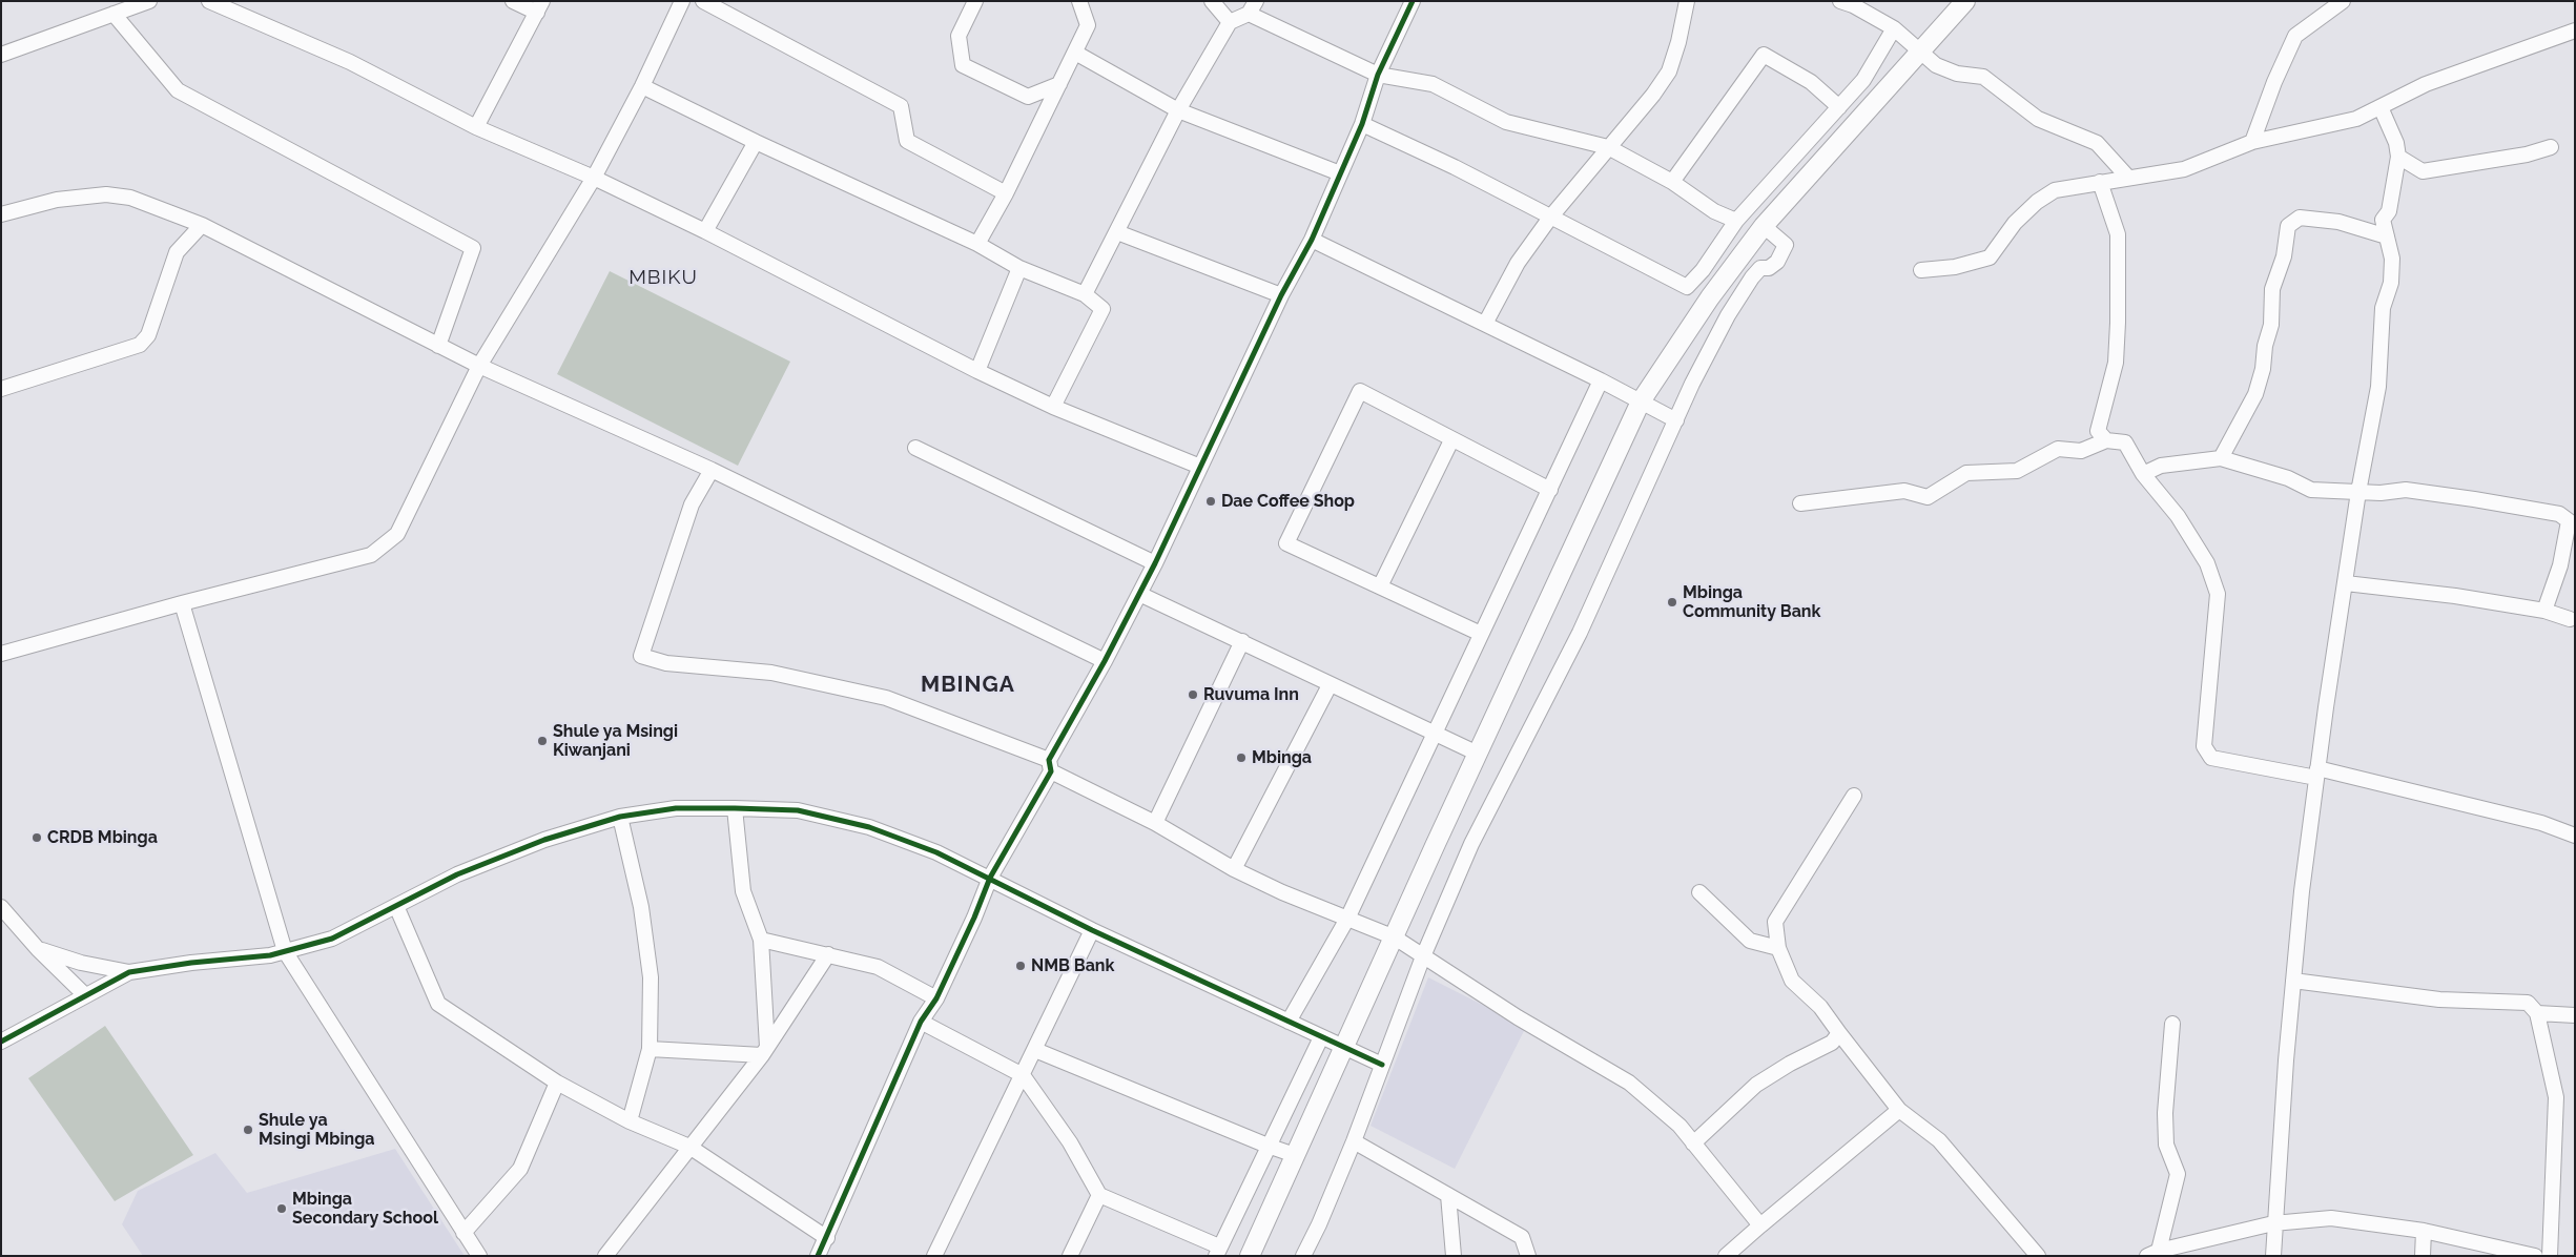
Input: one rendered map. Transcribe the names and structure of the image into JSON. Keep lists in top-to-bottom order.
{
  "districts": ["MBIKU", "MBINGA"],
  "places": [
    "Dae Coffee Shop",
    "Mbinga Community Bank",
    "Ruvuma Inn",
    "Shule ya Msingi Kiwanjani",
    "Mbinga",
    "CRDB Mbinga",
    "NMB Bank",
    "Shule ya Msingi Mbinga",
    "Mbinga Secondary School"
  ]
}
